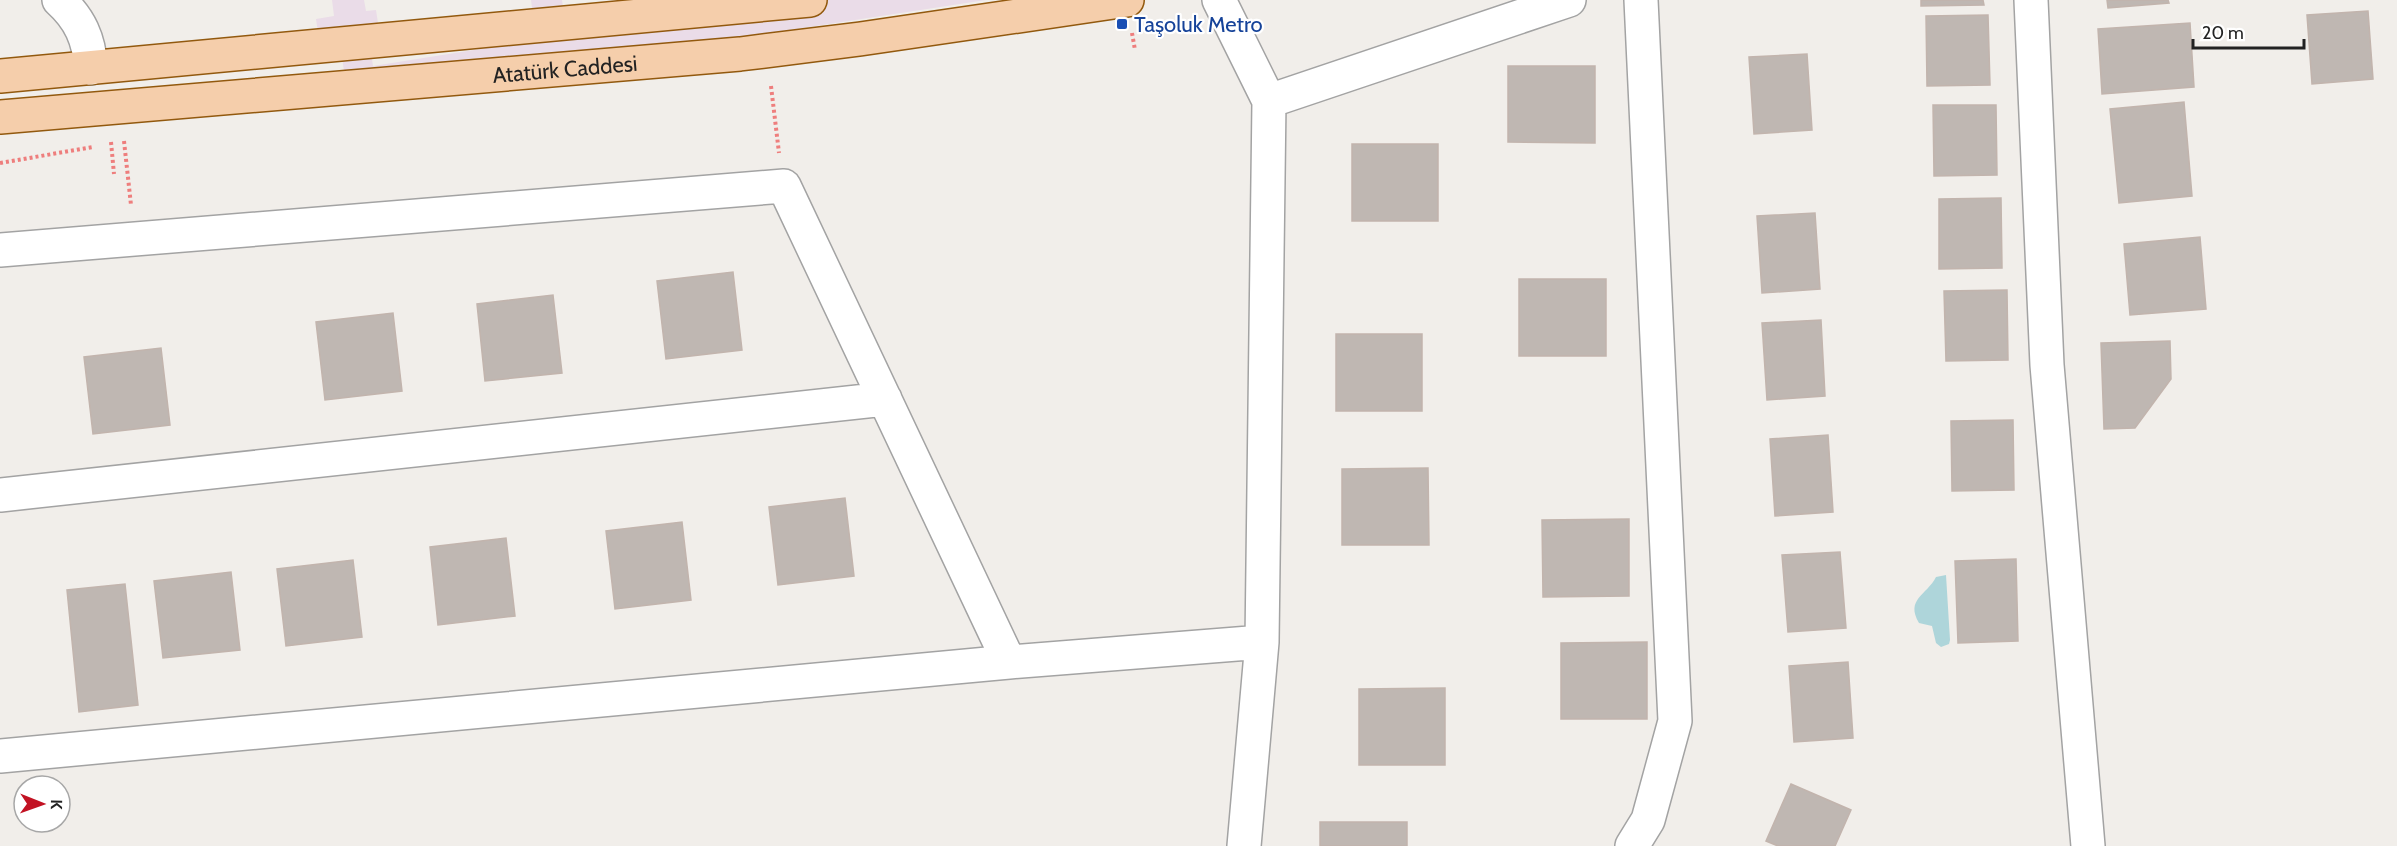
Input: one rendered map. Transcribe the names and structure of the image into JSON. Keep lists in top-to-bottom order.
{
  "streets": {
    "main road": ["Atatürk Caddesi"]
  },
  "places": {
    "transit": ["Taşoluk Metro"]
  },
  "scale_bar": "20 m",
  "north": "right"
}
